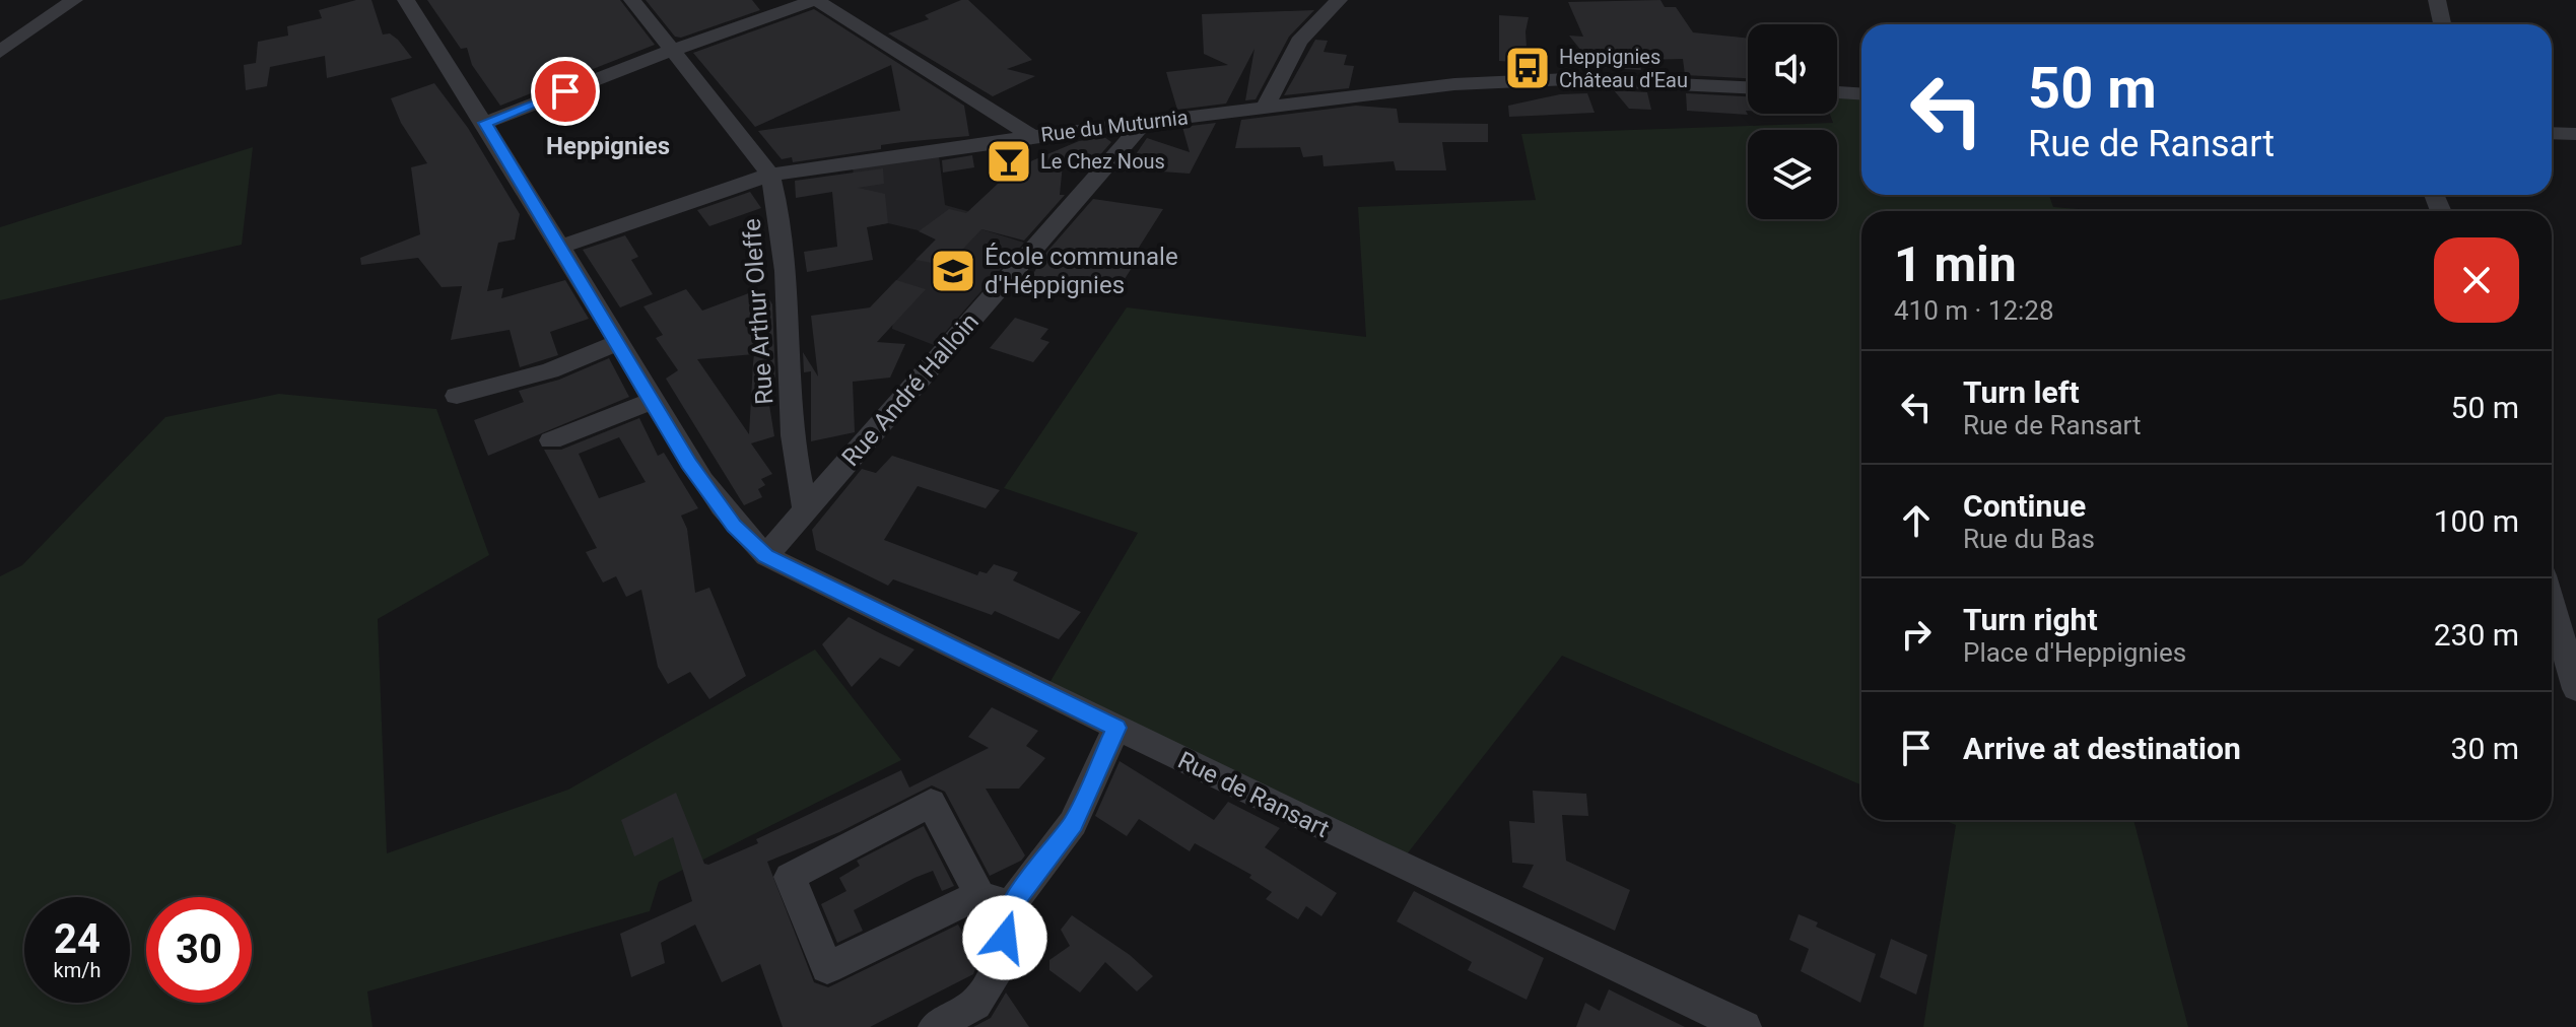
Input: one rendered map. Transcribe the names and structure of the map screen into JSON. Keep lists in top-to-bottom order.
{
  "streets": {
    "street": [
      "Rue du Muturnia",
      "Rue Arthur Oleffe",
      "Rue André Halloin",
      "Rue de Ransart"
    ]
  },
  "crossings": [
    ["Rue du Muturnia", "Rue Arthur Oleffe"],
    ["Rue du Muturnia", "Rue André Halloin"],
    ["Rue du Muturnia", "Rue de Ransart"],
    ["Rue Arthur Oleffe", "Rue André Halloin"]
  ],
  "districts": ["Heppignies"],
  "places": {
    "bus stop": ["Heppignies Château d'Eau"],
    "bar": ["Le Chez Nous"],
    "school or university": ["École communale d'Héppignies"]
  },
  "page": {
    "turn": ["50 m", "Rue de Ransart"],
    "heading": ["1 min", "410 m · 12:28"],
    "list": [
      {
        "name": "Turn left",
        "note": "Rue de Ransart",
        "value": "50 m"
      },
      {
        "name": "Continue",
        "note": "Rue du Bas",
        "value": "100 m"
      },
      {
        "name": "Turn right",
        "note": "Place d'Heppignies",
        "value": "230 m"
      },
      {
        "name": "Arrive at destination",
        "value": "30 m"
      }
    ],
    "speed": "24 km/h",
    "limit": "30"
  }
}
